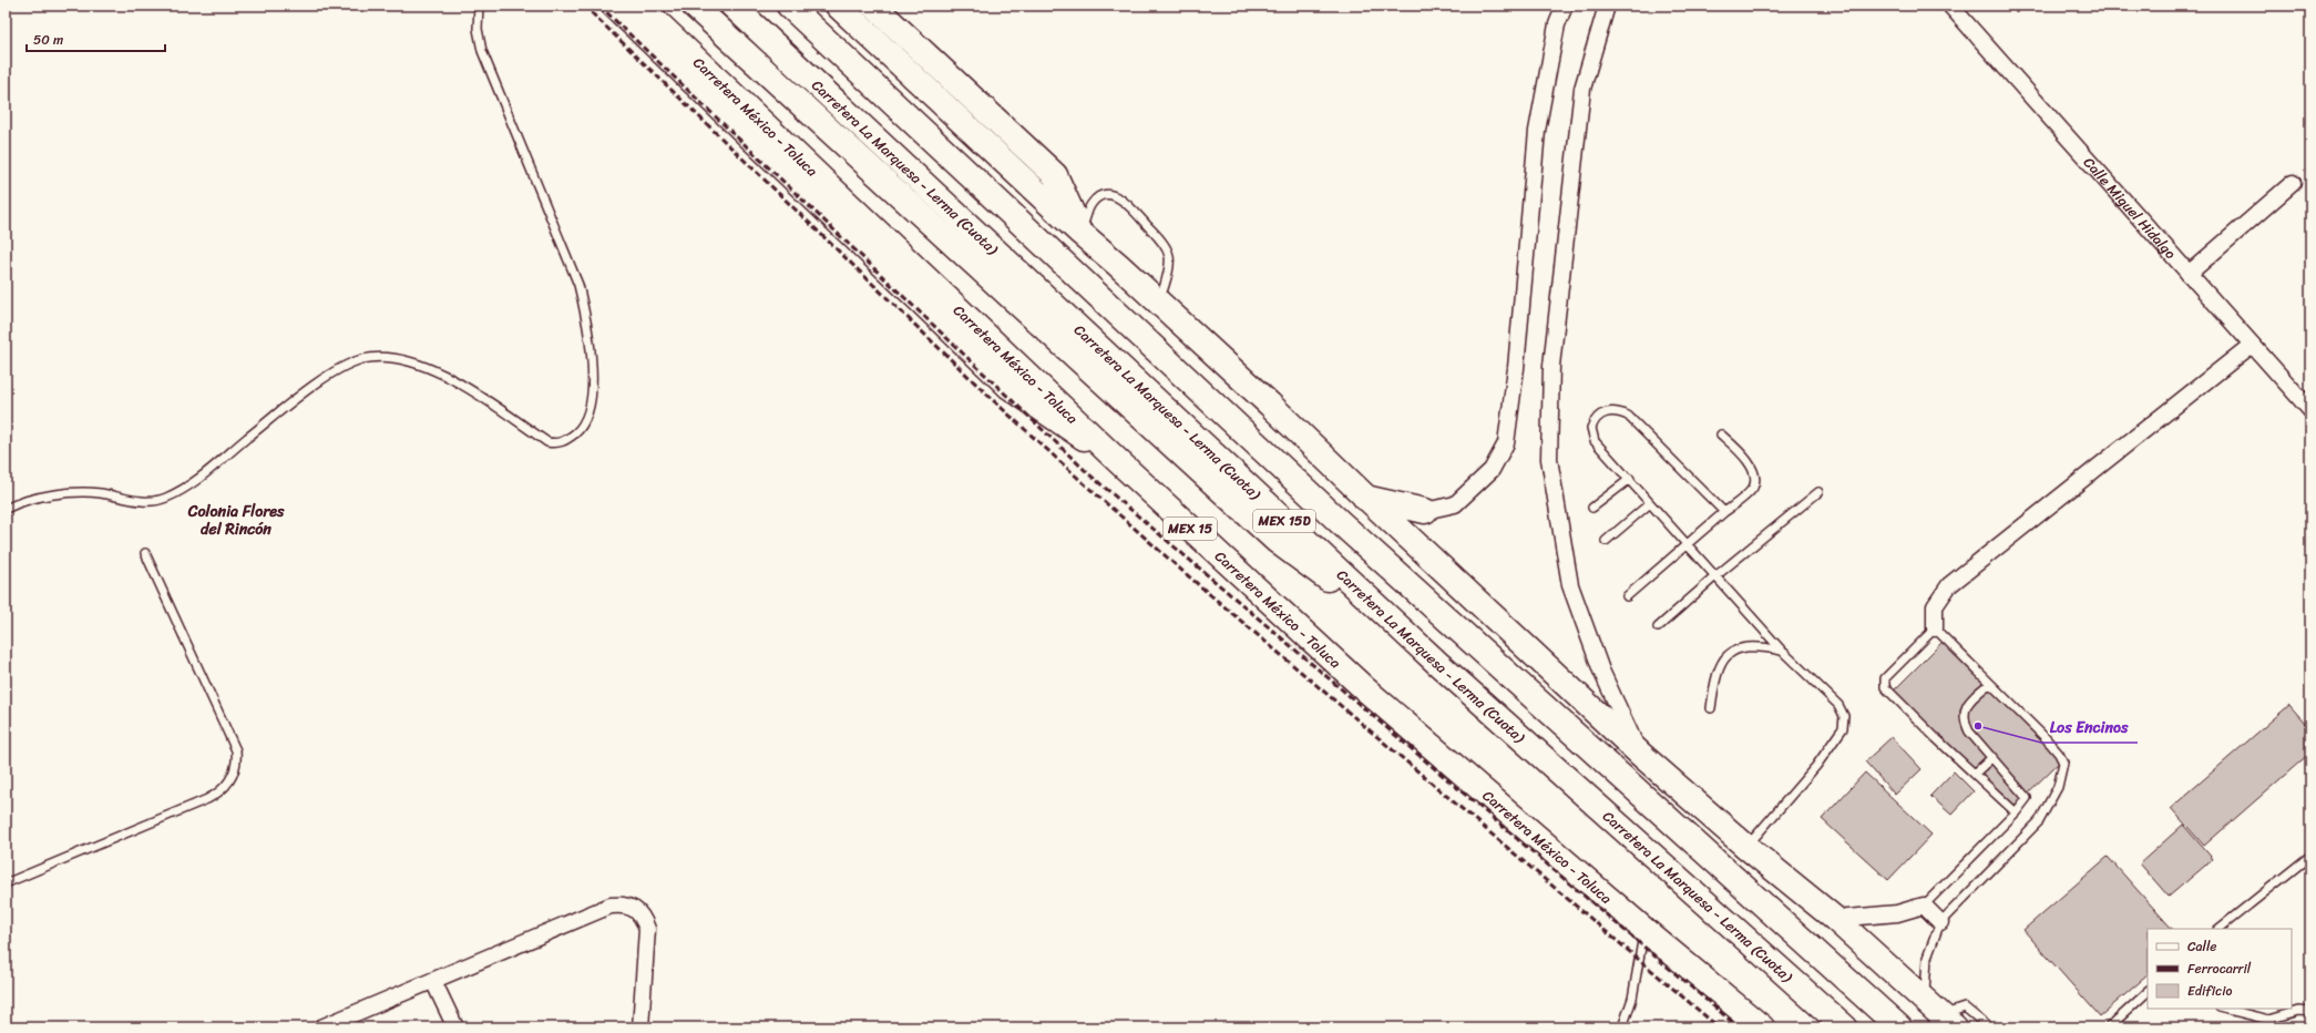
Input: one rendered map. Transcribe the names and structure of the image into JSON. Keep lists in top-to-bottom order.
{
  "streets": {
    "main road": [
      "Carretera México - Toluca",
      "Carretera La Marquesa - Lerma (Cuota)",
      "MEX 15D",
      "MEX 15"
    ],
    "street": ["Calle Miguel Hidalgo"]
  },
  "districts": ["Colonia Flores del Rincón"],
  "places": ["Los Encinos"],
  "legend": ["Calle", "Ferrocarril", "Edificio"],
  "scale_bar": "50 m"
}
